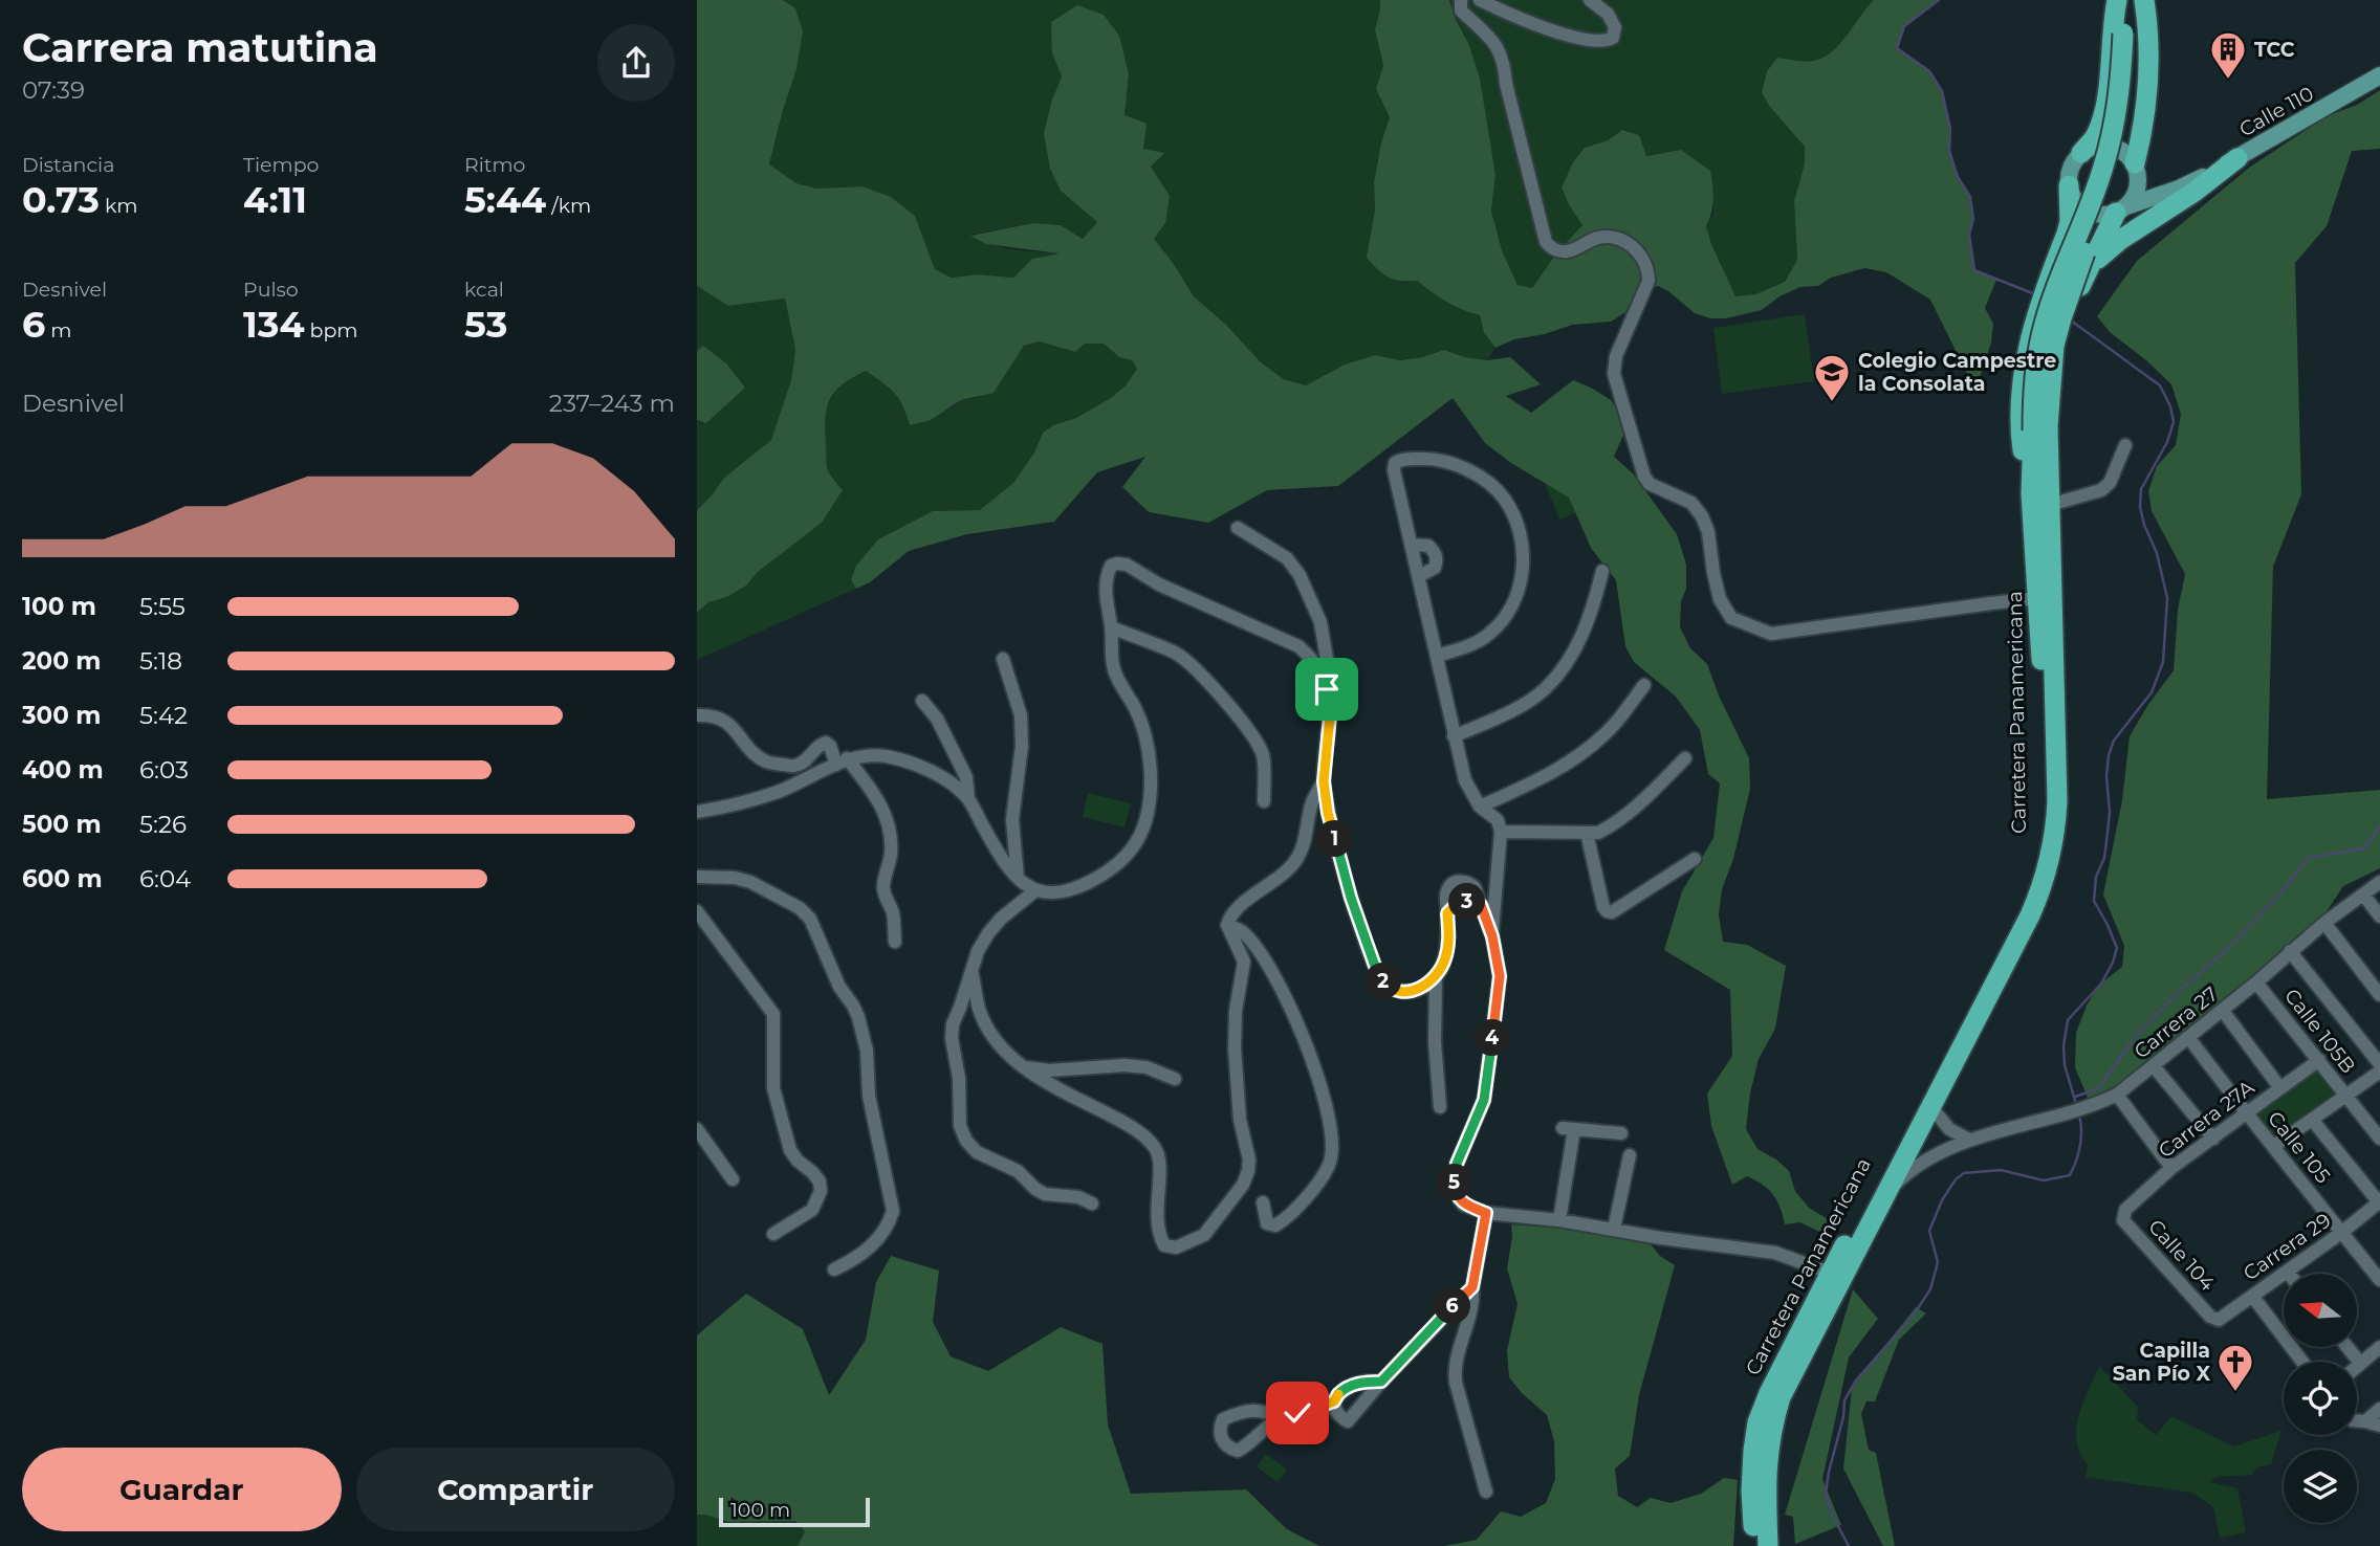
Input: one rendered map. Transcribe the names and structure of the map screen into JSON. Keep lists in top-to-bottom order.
{
  "streets": {
    "highway": ["Carretera Panamericana"],
    "main road": ["Calle 110"],
    "street": [
      "Carrera 27",
      "Calle 105B",
      "Carrera 27A",
      "Calle 105",
      "Carrera 29",
      "Calle 104"
    ]
  },
  "crossings": [
    ["Carretera Panamericana", "Carrera 27"],
    ["Carrera 27", "Calle 105B"],
    ["Carrera 27", "Calle 105"],
    ["Calle 105B", "Carrera 27A"],
    ["Carrera 27A", "Calle 105"],
    ["Carrera 27A", "Calle 104"],
    ["Calle 105", "Carrera 29"],
    ["Carrera 29", "Calle 104"]
  ],
  "places": {
    "building": ["TCC"],
    "school or university": ["Colegio Campestre la Consolata"],
    "church": ["Capilla San Pío X"]
  },
  "scale_bar": "100 m",
  "north": "left",
  "page": {
    "heading": ["Carrera matutina", "07:39"],
    "stats": [
      ["Distancia", "0.73 km"],
      ["Tiempo", "4:11"],
      ["Ritmo", "5:44 /km"],
      ["Desnivel", "6 m"],
      ["Pulso", "134 bpm"],
      ["kcal", "53"]
    ],
    "chart": ["Desnivel", "237–243 m"],
    "list": [
      {
        "name": "100 m",
        "note": "5:55"
      },
      {
        "name": "200 m",
        "note": "5:18"
      },
      {
        "name": "300 m",
        "note": "5:42"
      },
      {
        "name": "400 m",
        "note": "6:03"
      },
      {
        "name": "500 m",
        "note": "5:26"
      },
      {
        "name": "600 m",
        "note": "6:04"
      }
    ],
    "pins": [
      "1",
      "3",
      "2",
      "4",
      "5",
      "6"
    ],
    "buttons": ["Guardar", "Compartir"],
    "scale": "100 m"
  }
}
